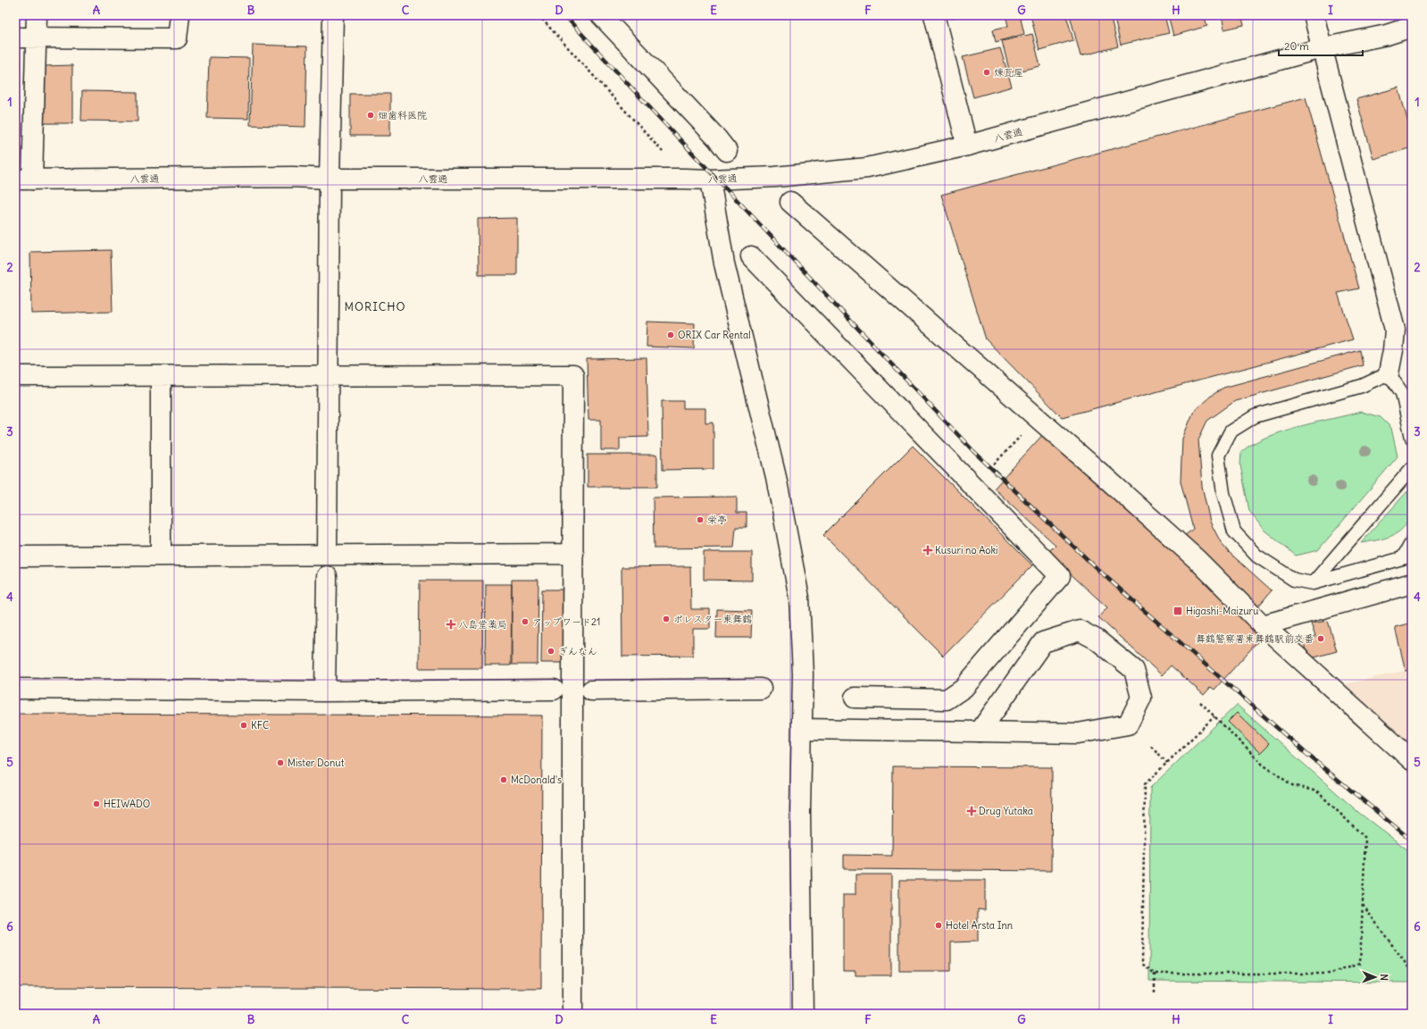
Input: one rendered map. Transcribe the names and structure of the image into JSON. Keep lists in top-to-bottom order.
{
  "streets": {
    "street": ["八雲通"]
  },
  "districts": ["MORICHO"],
  "places": {
    "other": [
      "煉瓦屋",
      "畑歯科医院",
      "ORIX Car Rental",
      "栄亭",
      "ポレスター東舞鶴",
      "アップワード21",
      "舞鶴警察署東舞鶴駅前交番",
      "ぎんなん",
      "KFC",
      "Mister Donut",
      "McDonald's",
      "HEIWADO",
      "Hotel Arsta Inn"
    ],
    "health": ["Kusuri no Aoki", "八島堂薬局", "Drug Yutaka"],
    "transit": ["Higashi-Maizuru"]
  },
  "scale_bar": "20 m",
  "north": "right",
  "grid": {
    "columns": [
      "A",
      "B",
      "C",
      "D",
      "E",
      "F",
      "G",
      "H",
      "I"
    ],
    "rows": [
      "1",
      "2",
      "3",
      "4",
      "5",
      "6"
    ]
  }
}
